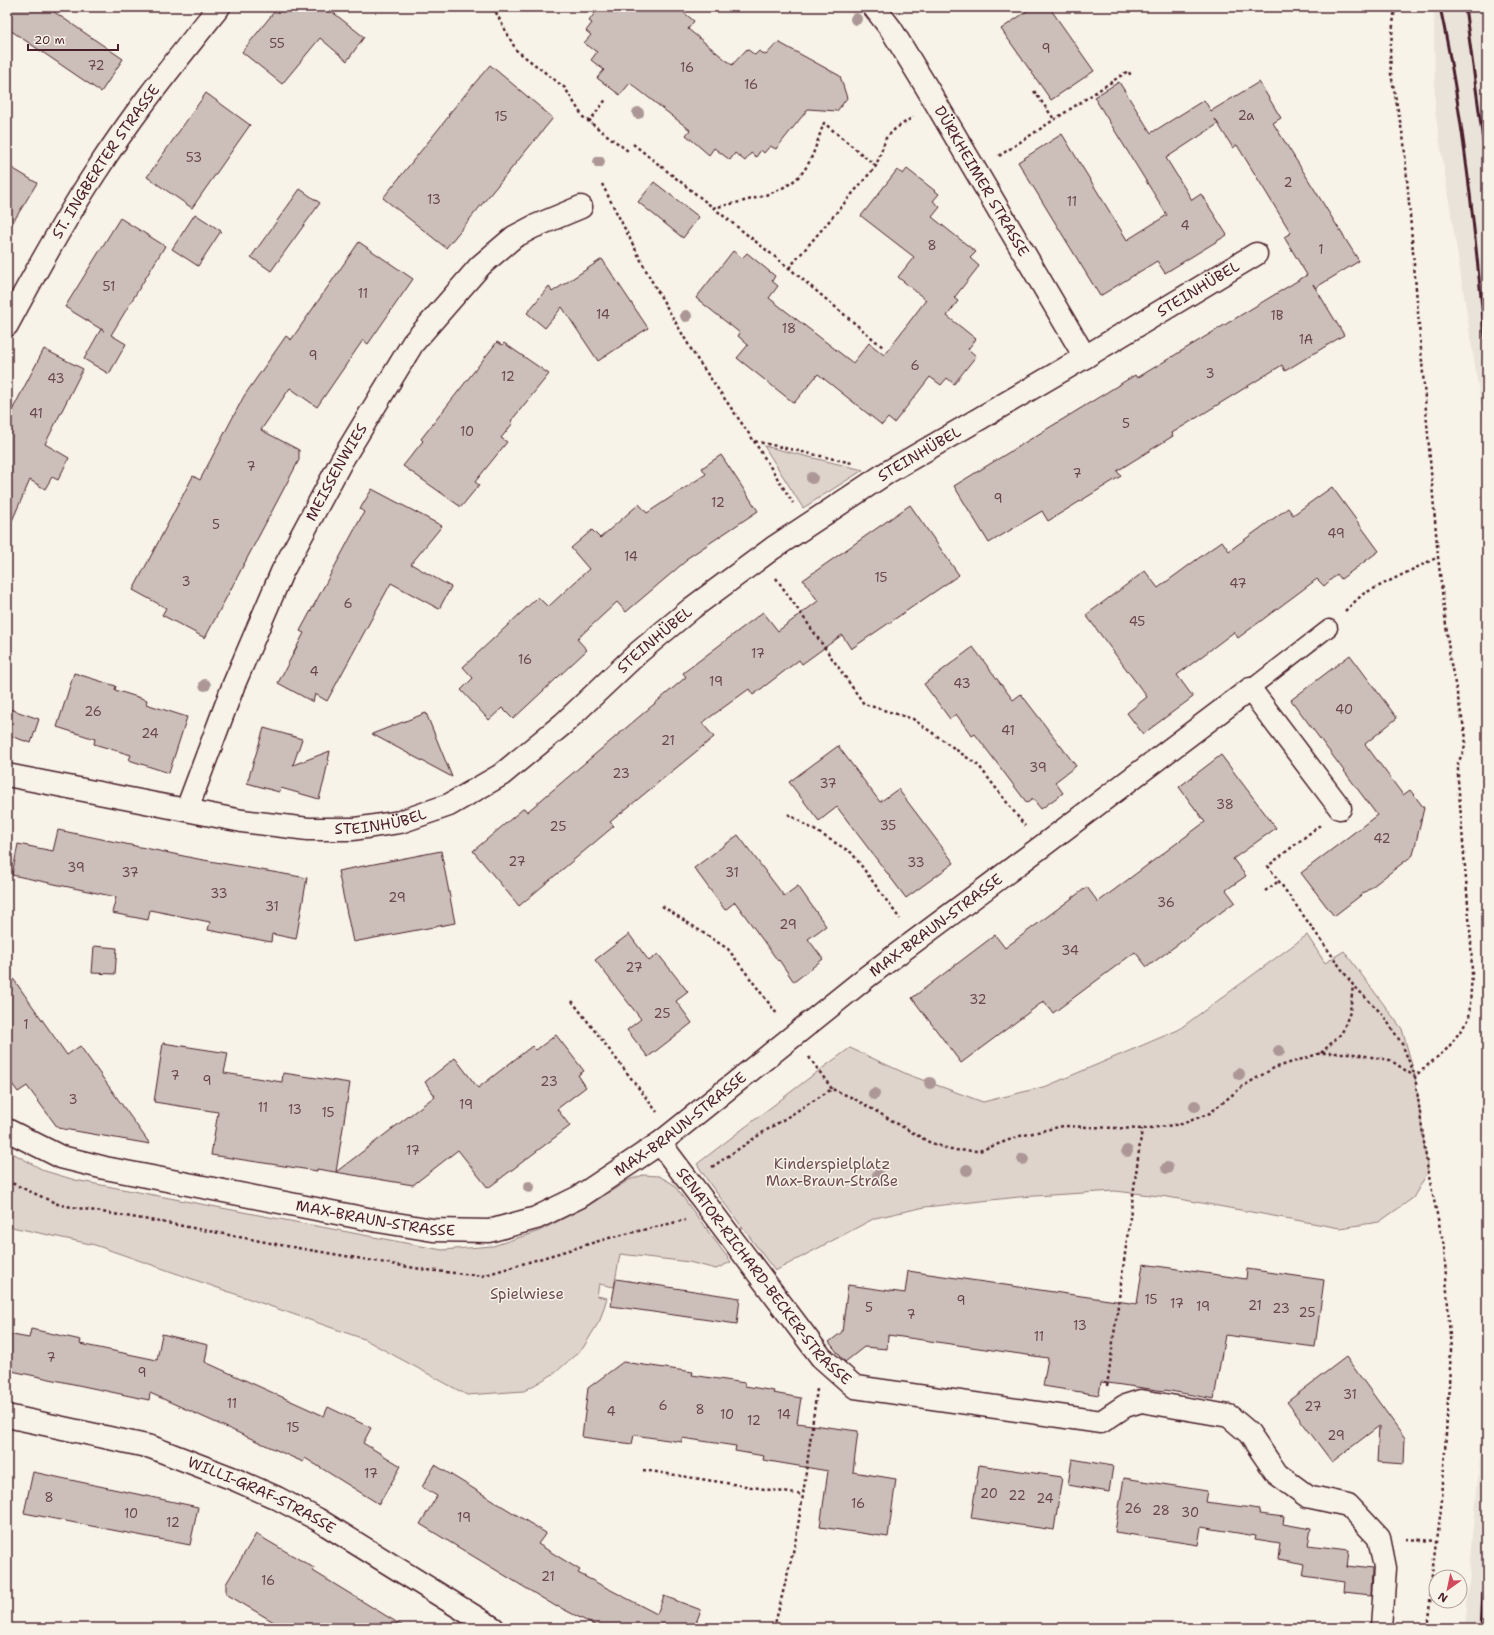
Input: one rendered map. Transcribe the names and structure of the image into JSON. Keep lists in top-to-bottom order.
{
  "streets": {
    "street": [
      "ST. INGBERTER STRASSE",
      "DÜRKHEIMER STRASSE",
      "STEINHÜBEL",
      "MEISSENWIES",
      "MAX-BRAUN-STRASSE",
      "SENATOR-RICHARD-BECKER-STRASSE",
      "WILLI-GRAF-STRASSE"
    ]
  },
  "crossings": [
    ["DÜRKHEIMER STRASSE", "STEINHÜBEL"],
    ["STEINHÜBEL", "MEISSENWIES"],
    ["MAX-BRAUN-STRASSE", "SENATOR-RICHARD-BECKER-STRASSE"]
  ],
  "parks": ["Kinderspielplatz Max-Braun-Straße", "Spielwiese"],
  "house_numbers": [
    "55",
    "9",
    "72",
    "16",
    "16",
    "2a",
    "15",
    "53",
    "2",
    "13",
    "11",
    "4",
    "8",
    "1",
    "51",
    "11",
    "14",
    "1B",
    "18",
    "1A",
    "9",
    "6",
    "3",
    "12",
    "43",
    "41",
    "5",
    "10",
    "7",
    "7",
    "9",
    "12",
    "5",
    "49",
    "14",
    "15",
    "3",
    "47",
    "6",
    "45",
    "17",
    "16",
    "4",
    "19",
    "43",
    "40",
    "26",
    "41",
    "24",
    "21",
    "39",
    "23",
    "37",
    "38",
    "35",
    "25",
    "42",
    "27",
    "33",
    "39",
    "37",
    "31",
    "33",
    "29",
    "36",
    "31",
    "29",
    "34",
    "27",
    "32",
    "25",
    "1",
    "7",
    "9",
    "23",
    "3",
    "19",
    "11",
    "13",
    "15",
    "17",
    "15",
    "9",
    "17",
    "21",
    "19",
    "5",
    "23",
    "25",
    "7",
    "13",
    "11",
    "7",
    "9",
    "31",
    "11",
    "6",
    "27",
    "8",
    "4",
    "10",
    "14",
    "12",
    "15",
    "29",
    "17",
    "20",
    "22",
    "8",
    "24",
    "16",
    "26",
    "28",
    "30",
    "10",
    "19",
    "12",
    "21",
    "16"
  ],
  "scale_bar": "20 m",
  "north": "bottom left"
}
